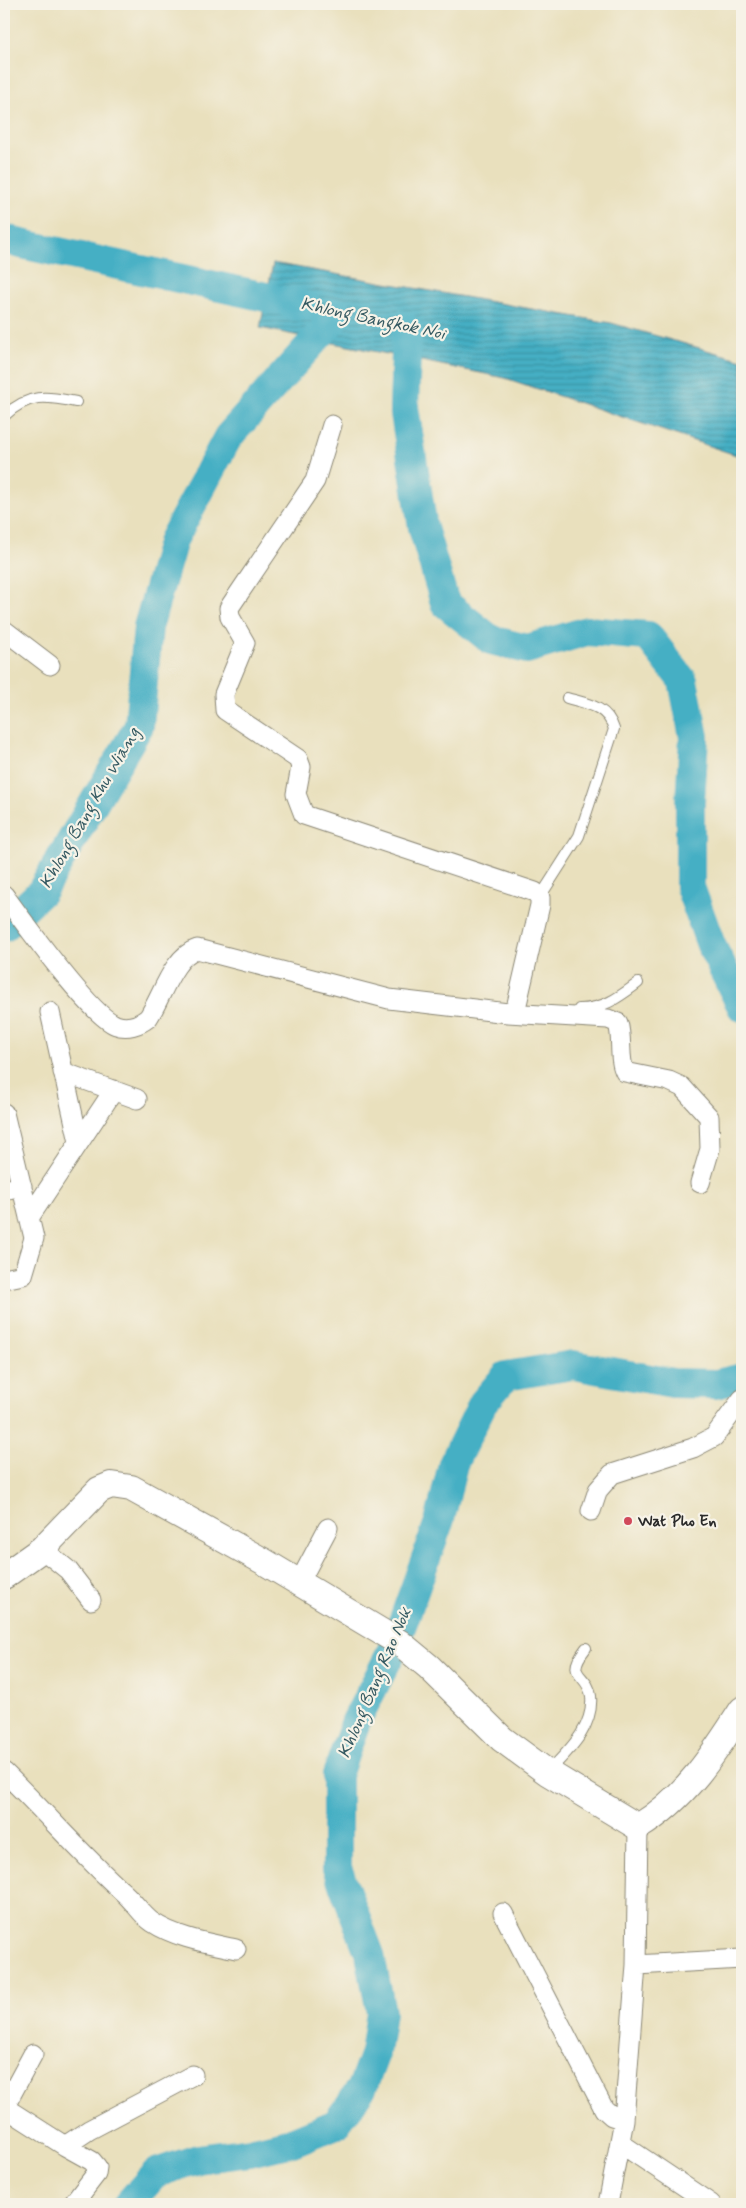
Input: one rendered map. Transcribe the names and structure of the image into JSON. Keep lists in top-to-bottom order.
{
  "water": ["Khlong Bangkok Noi", "Khlong Bang Khu Wiang", "Khlong Bang Rao Nok"],
  "places": ["Wat Pho En"]
}
